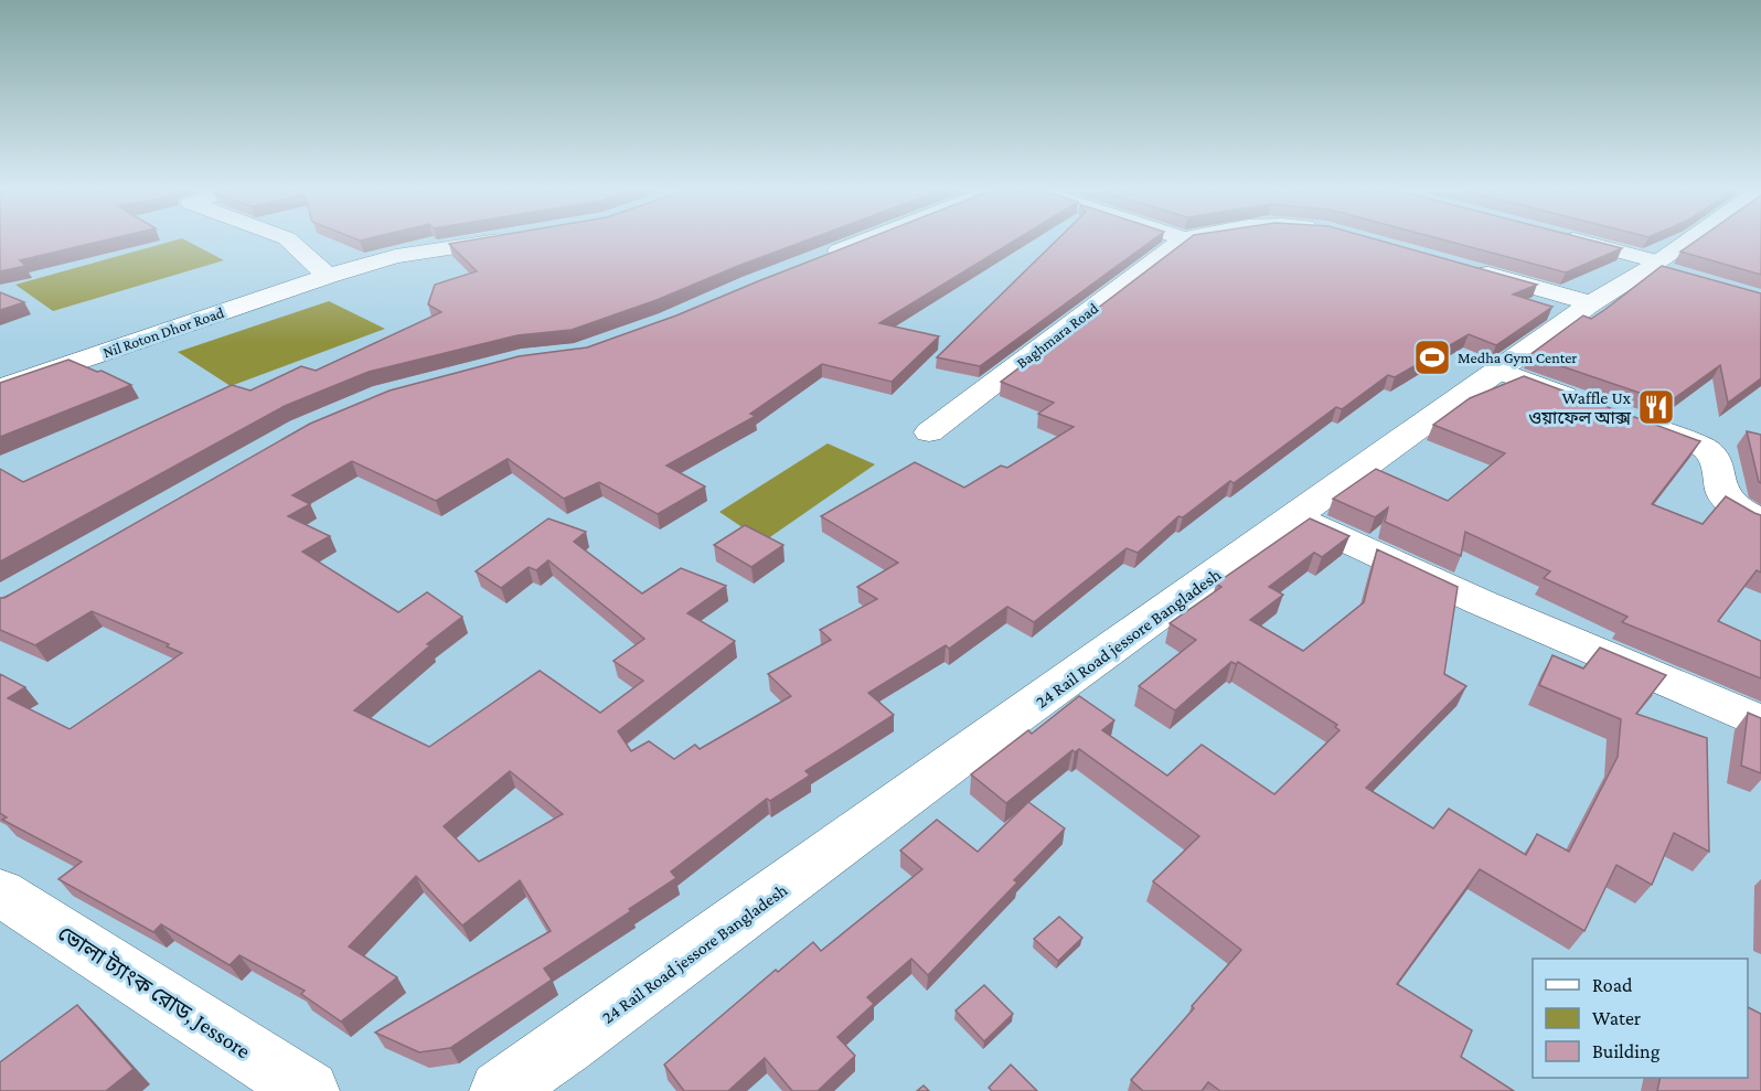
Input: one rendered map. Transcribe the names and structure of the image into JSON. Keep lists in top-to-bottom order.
{
  "streets": {
    "street": [
      "Nil Roton Dhor Road",
      "Baghmara Road",
      "24 Rail Road jessore Bangladesh",
      "ভোলা ট্যাংক রোড, Jessore"
    ]
  },
  "places": {
    "sports": ["Medha Gym Center"],
    "restaurant": ["Waffle Ux ওয়াফেল আক্স"]
  },
  "legend": ["Road", "Water", "Building"]
}
